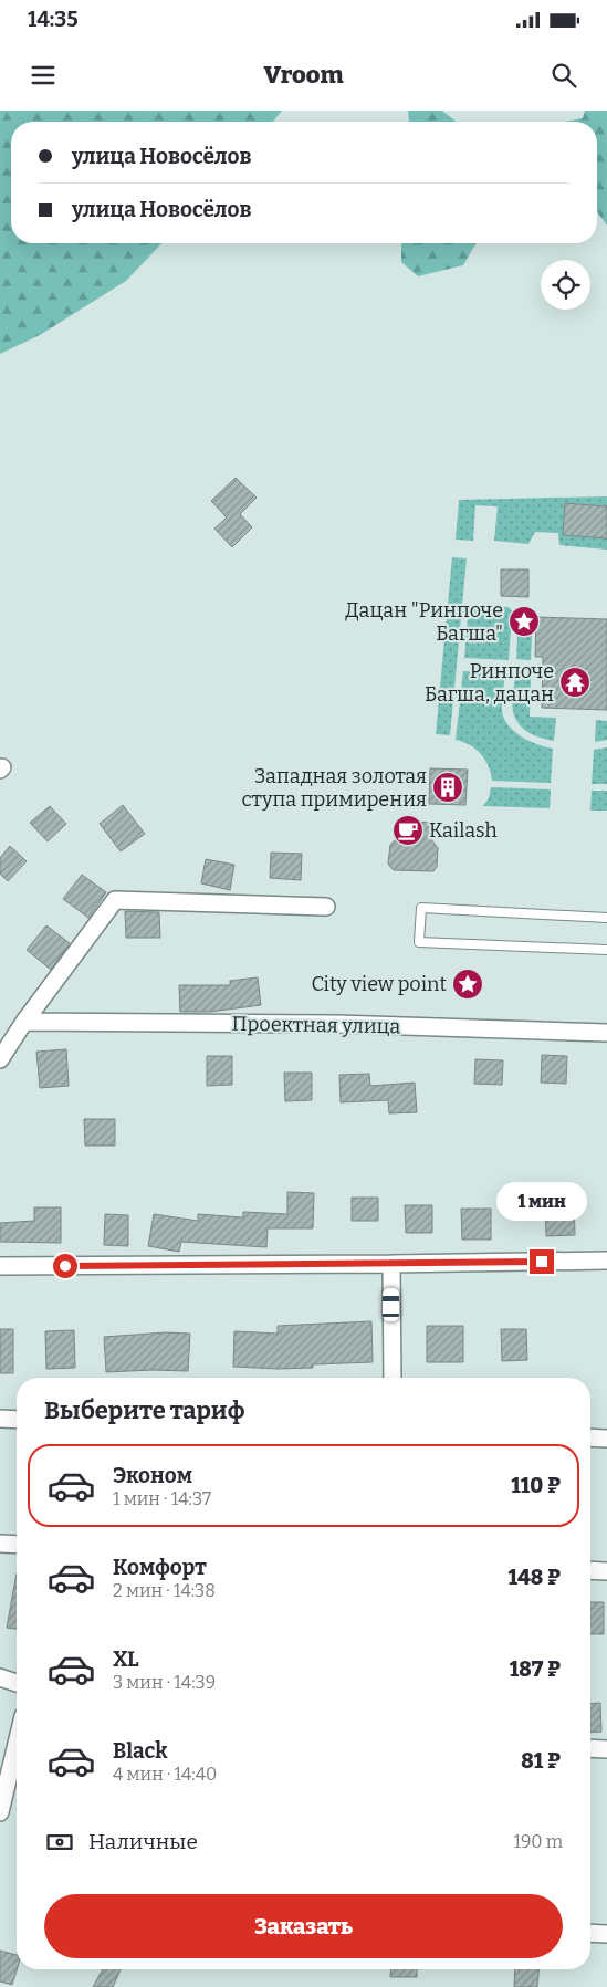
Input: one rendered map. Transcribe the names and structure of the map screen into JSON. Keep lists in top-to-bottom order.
{
  "streets": {
    "street": ["Проектная улица"]
  },
  "places": {
    "place": ["Дацан \"Ринпоче Багша\"", "City view point"],
    "temple": ["Ринпоче Багша, дацан"],
    "building": ["Западная золотая ступа примирения"],
    "cafe": ["Kailash"]
  },
  "page": {
    "status": "14:35",
    "header": "Vroom",
    "banner": ["улица Новосёлов", "улица Новосёлов"],
    "bubble": "1 мин",
    "heading": "Выберите тариф",
    "list": [
      {
        "name": "Эконом",
        "note": "1 мин · 14:37",
        "value": "110 ₽"
      },
      {
        "name": "Комфорт",
        "note": "2 мин · 14:38",
        "value": "148 ₽"
      },
      {
        "name": "XL",
        "note": "3 мин · 14:39",
        "value": "187 ₽"
      },
      {
        "name": "Black",
        "note": "4 мин · 14:40",
        "value": "81 ₽"
      }
    ],
    "pay": ["Наличные", "190 m"],
    "buttons": "Заказать"
  }
}
